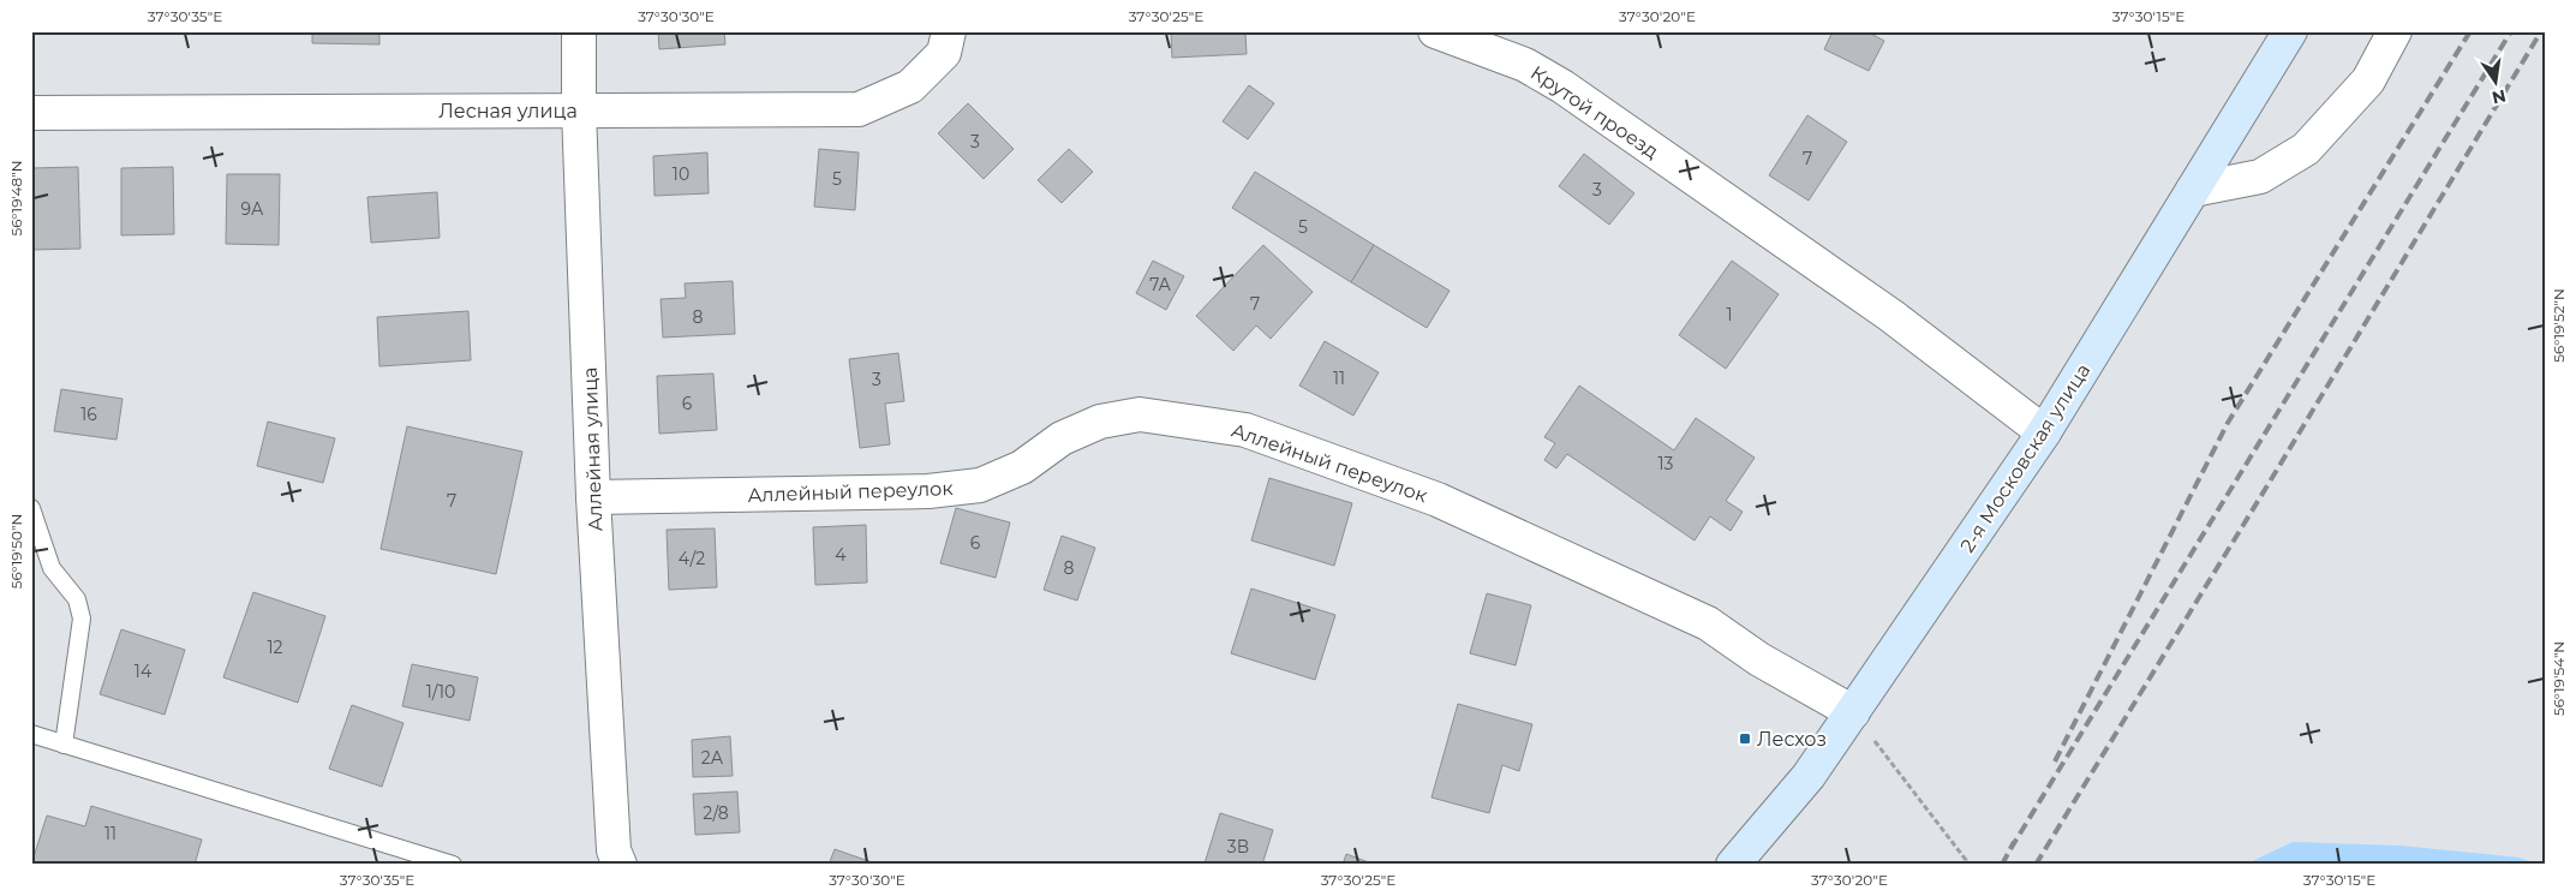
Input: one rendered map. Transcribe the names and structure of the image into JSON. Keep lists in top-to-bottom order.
{
  "streets": {
    "main road": ["2-я Московская улица"],
    "street": [
      "Лесная улица",
      "Крутой проезд",
      "Аллейная улица",
      "Аллейный переулок"
    ]
  },
  "crossings": [
    ["Лесная улица", "Аллейная улица"],
    ["Крутой проезд", "2-я Московская улица"],
    ["Аллейная улица", "Аллейный переулок"],
    ["2-я Московская улица", "Аллейный переулок"]
  ],
  "places": {
    "transit": ["Лесхоз"]
  },
  "house_numbers": [
    "3",
    "7",
    "10",
    "5",
    "3",
    "9А",
    "5",
    "7А",
    "7",
    "1",
    "8",
    "11",
    "3",
    "6",
    "16",
    "13",
    "7",
    "6",
    "4",
    "4/2",
    "8",
    "12",
    "14",
    "1/10",
    "2А",
    "2/8",
    "11",
    "3В"
  ],
  "north": "bottom",
  "coordinates": [
    "37°30'35\"E",
    "37°30'30\"E",
    "37°30'25\"E",
    "37°30'20\"E",
    "37°30'15\"E",
    "56°19'48\"N",
    "56°19'52\"N",
    "56°19'50\"N",
    "56°19'54\"N"
  ]
}
